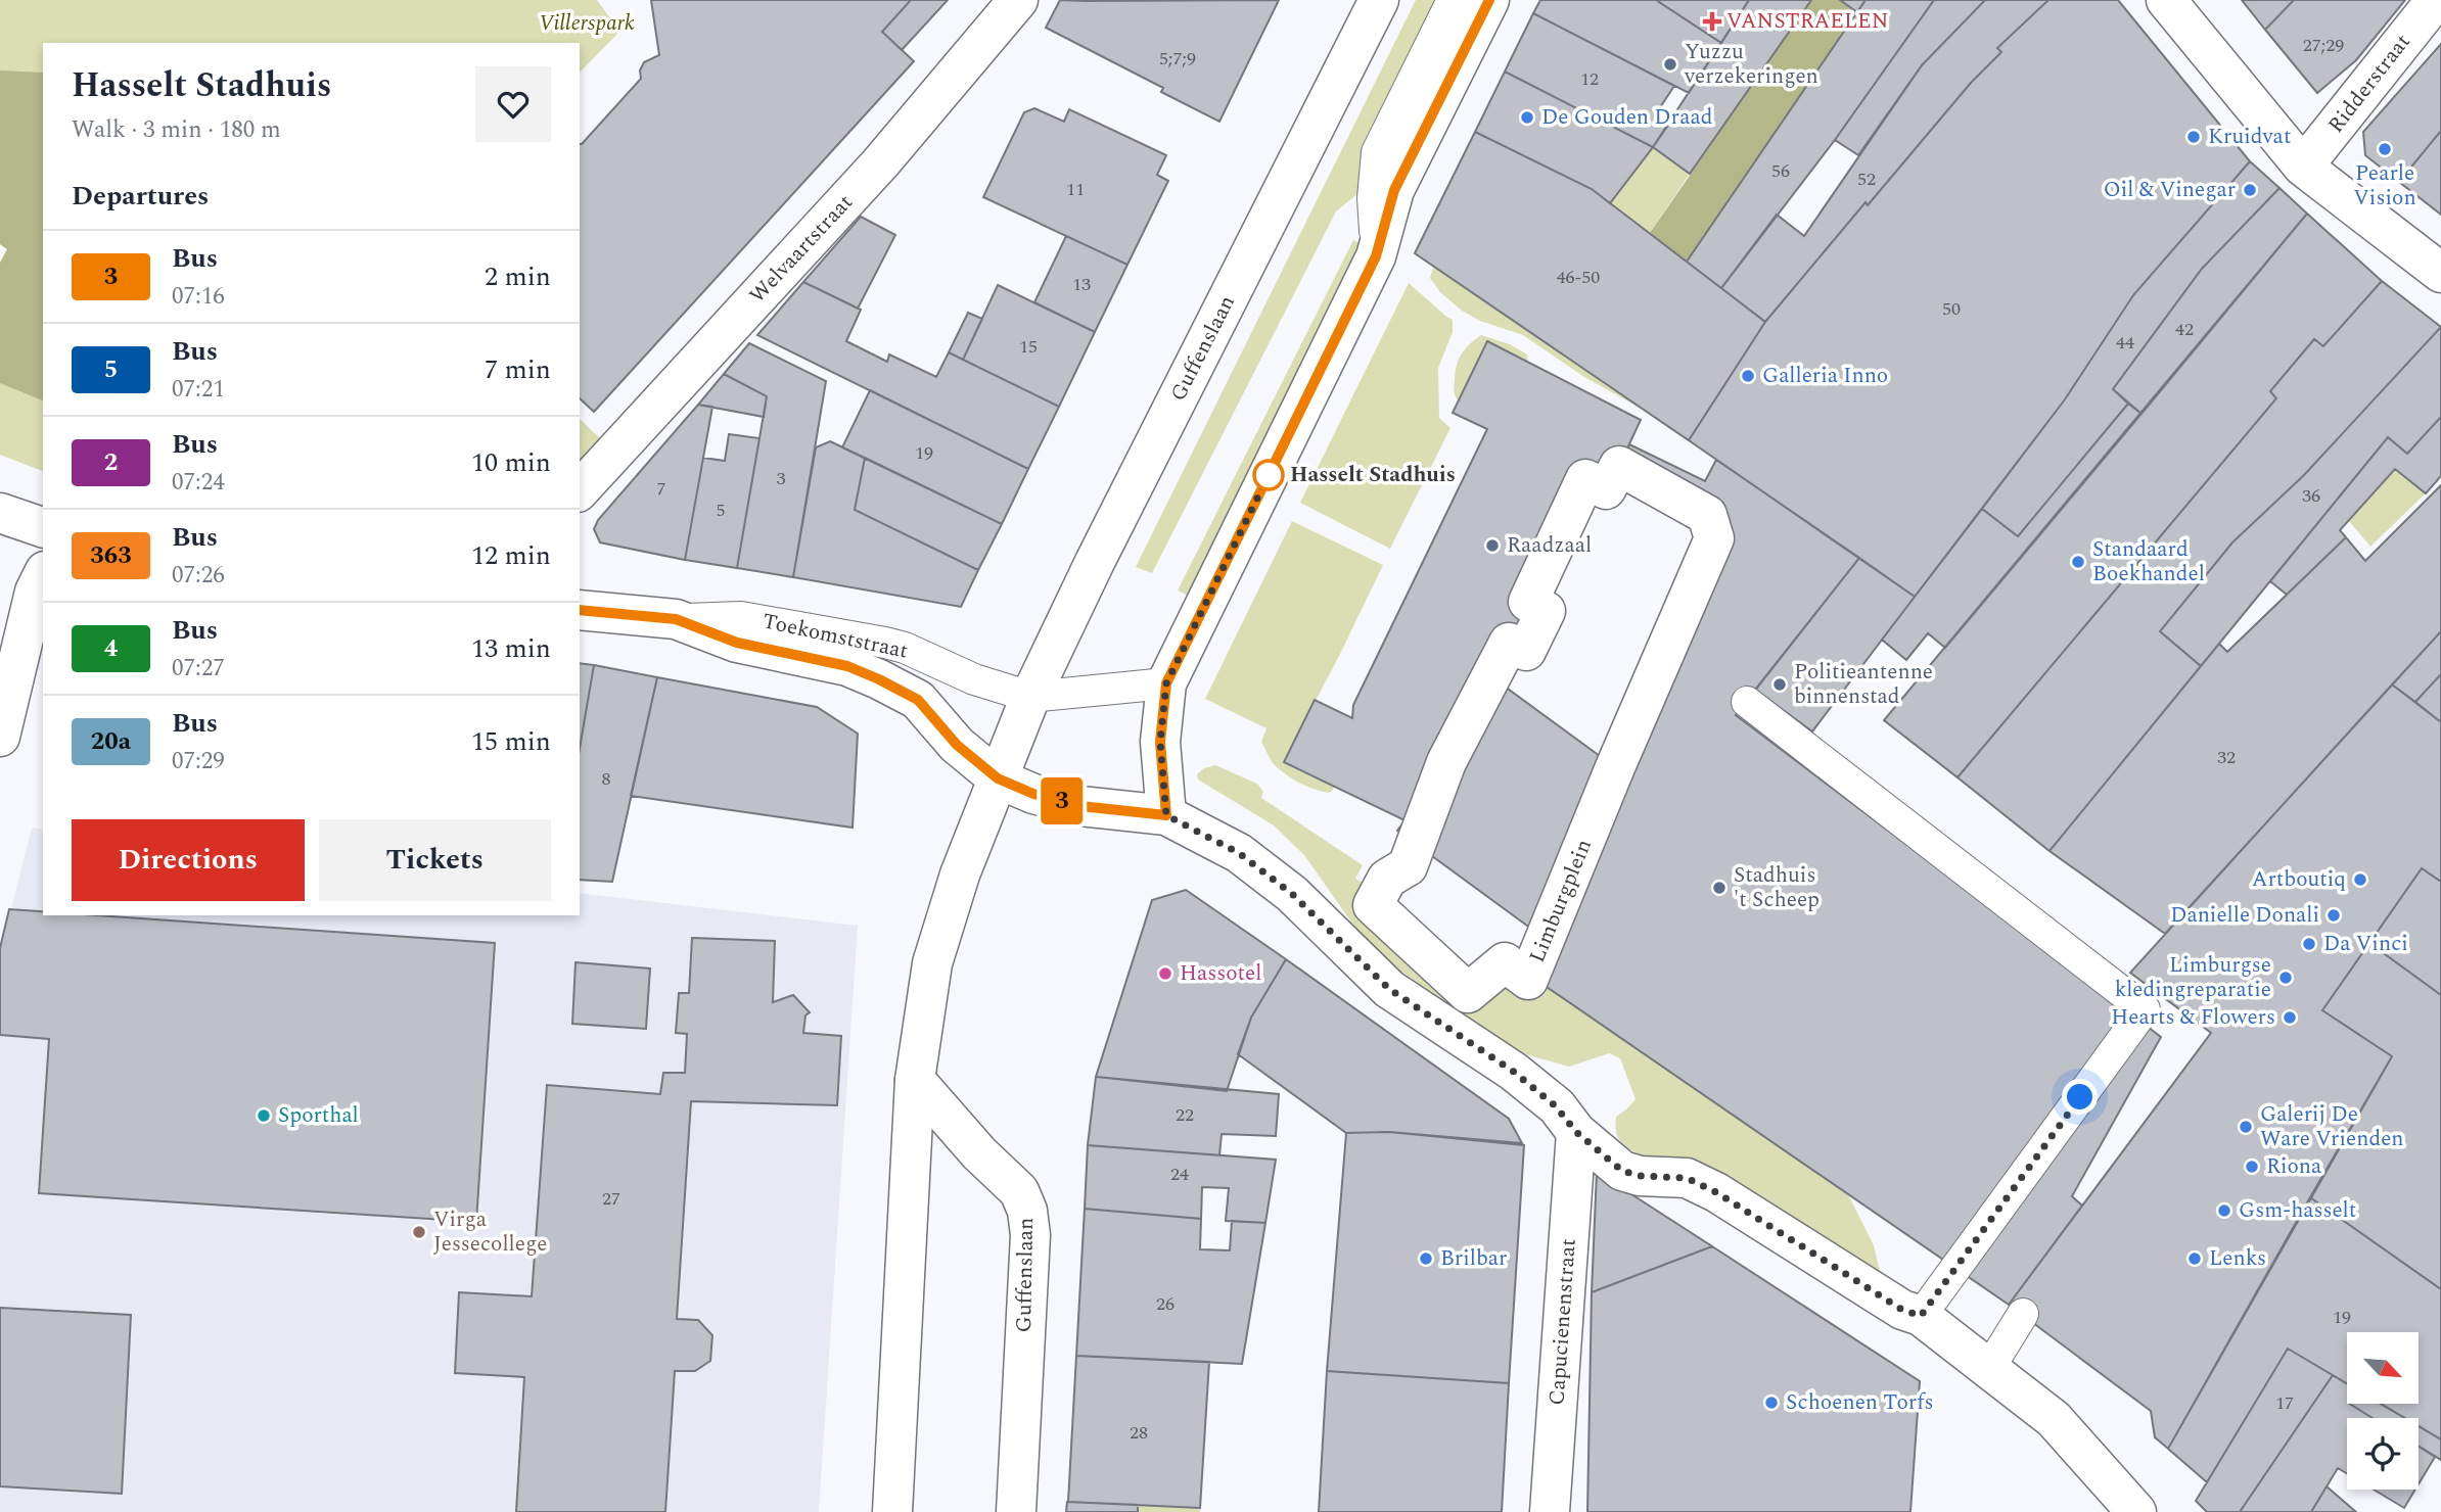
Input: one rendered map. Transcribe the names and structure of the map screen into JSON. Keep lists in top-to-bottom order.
{
  "streets": {
    "street": [
      "Ridderstraat",
      "Welvaartstraat",
      "Guffenslaan",
      "Toekomststraat",
      "Limburgplein",
      "Capucienenstraat"
    ]
  },
  "crossings": [
    ["Guffenslaan", "Toekomststraat"]
  ],
  "parks": ["Villerspark"],
  "places": {
    "health": ["VANSTRAELEN"],
    "other": [
      "Yuzzu verzekeringen",
      "De Gouden Draad",
      "Kruidvat",
      "Pearle Vision",
      "Oil & Vinegar",
      "Galleria Inno",
      "Hasselt Stadhuis",
      "Raadzaal",
      "Standaard Boekhandel",
      "Politieantenne binnenstad",
      "Artboutiq",
      "Stadhuis 't Scheep",
      "Danielle Donali",
      "Da Vinci",
      "Hassotel",
      "Limburgse kledingreparatie",
      "Hearts & Flowers",
      "Sporthal",
      "Galerij De Ware Vrienden",
      "Riona",
      "Gsm-hasselt",
      "Virga Jessecollege",
      "Brilbar",
      "Lenks",
      "Schoenen Torfs"
    ]
  },
  "lines": ["bus line 3"],
  "house_numbers": [
    "27;29",
    "5;7;9",
    "12",
    "56",
    "52",
    "11",
    "46-50",
    "13",
    "50",
    "42",
    "44",
    "15",
    "19",
    "3",
    "7",
    "36",
    "5",
    "32",
    "8",
    "22",
    "24",
    "27",
    "26",
    "19",
    "17",
    "28"
  ],
  "north": "bottom right",
  "page": {
    "on_map": "3",
    "heading": [
      ["Hasselt Stadhuis", "Walk · 3 min · 180 m"],
      "Departures"
    ],
    "list": [
      {
        "mark": "3",
        "name": "Bus",
        "note": "07:16",
        "value": "2 min"
      },
      {
        "mark": "5",
        "name": "Bus",
        "note": "07:21",
        "value": "7 min"
      },
      {
        "mark": "2",
        "name": "Bus",
        "note": "07:24",
        "value": "10 min"
      },
      {
        "mark": "363",
        "name": "Bus",
        "note": "07:26",
        "value": "12 min"
      },
      {
        "mark": "4",
        "name": "Bus",
        "note": "07:27",
        "value": "13 min"
      },
      {
        "mark": "20a",
        "name": "Bus",
        "note": "07:29",
        "value": "15 min"
      }
    ],
    "buttons": ["Directions", "Tickets"]
  }
}
